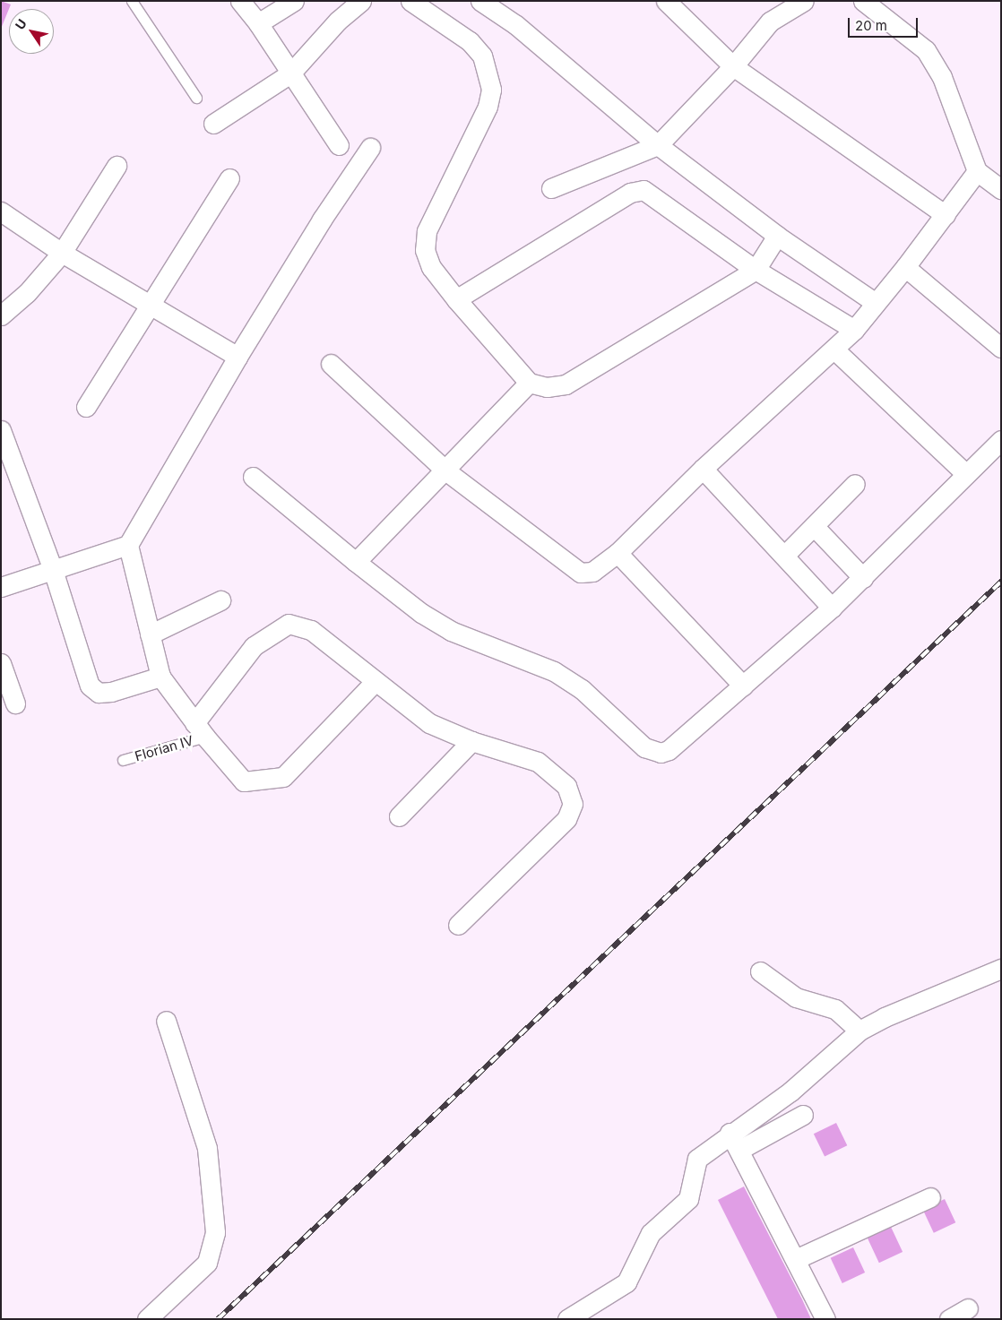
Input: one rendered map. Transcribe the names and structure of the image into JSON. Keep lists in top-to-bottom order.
{
  "streets": {
    "lane": ["Florian IV"]
  },
  "scale_bar": "20 m",
  "north": "top left"
}
